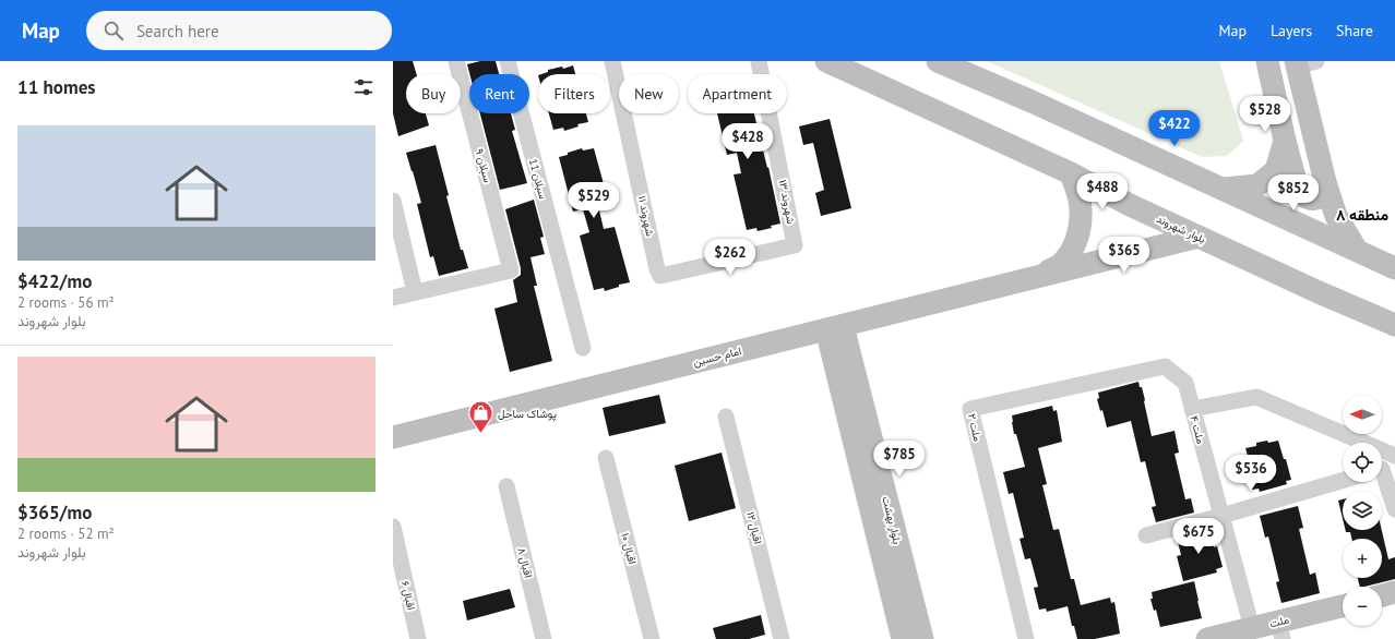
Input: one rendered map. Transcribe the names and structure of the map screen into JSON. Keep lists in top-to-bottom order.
{
  "streets": {
    "main road": [
      "بلوار شهروند",
      "امام حسین",
      "بلوار بهشت",
      "ملت"
    ],
    "street": [
      "سبلان ۹",
      "سبلان 11",
      "شهروند ۱۳",
      "شهروند ۱۱",
      "ملت ۲",
      "ملت ۴",
      "اقبال ۱۲",
      "اقبال ۱۰",
      "اقبال ۸",
      "اقبال ۶"
    ]
  },
  "crossings": [
    ["شهروند ۱۳", "شهروند ۱۱"],
    ["امام حسین", "بلوار بهشت"],
    ["ملت ۲", "ملت ۴"],
    ["ملت ۴", "ملت"]
  ],
  "districts": ["منطقه ۸"],
  "places": {
    "shop": ["پوشاک ساحل"]
  },
  "north": "left",
  "page": {
    "header": "Map",
    "search": "Search here",
    "nav": ["Map", "Layers", "Share"],
    "heading": "11 homes",
    "chip": [
      "Buy",
      "Rent",
      "Filters",
      "New",
      "Apartment"
    ],
    "price": [
      "$528",
      "$422",
      "$428",
      "$488",
      "$852",
      "$529",
      "$365",
      "$262",
      "$785",
      "$536",
      "$675"
    ],
    "list": [
      {
        "name": "$422/mo",
        "note": "2 rooms · 56 m² · بلوار شهروند"
      },
      {
        "name": "$365/mo",
        "note": "2 rooms · 52 m² · بلوار شهروند"
      }
    ],
    "map_buttons": ["+", "−"]
  }
}
